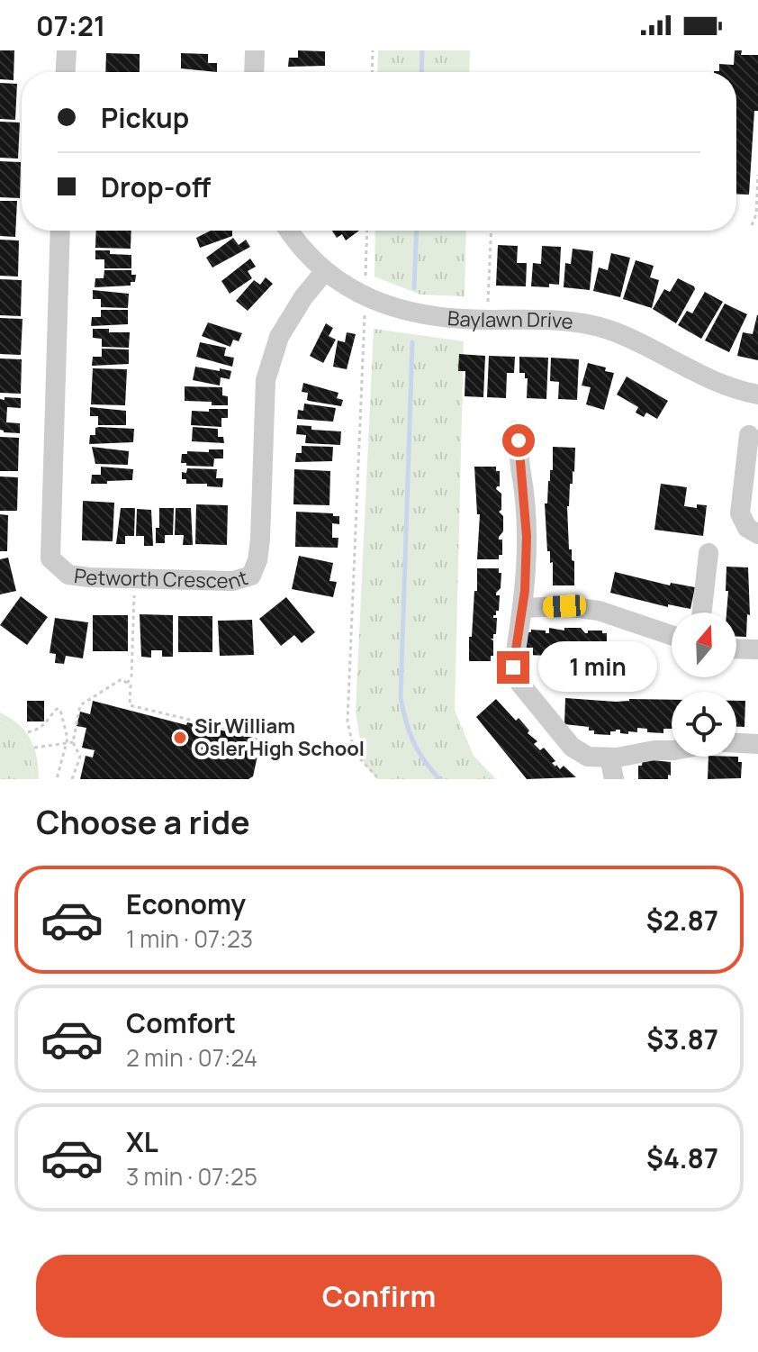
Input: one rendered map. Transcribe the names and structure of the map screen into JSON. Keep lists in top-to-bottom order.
{
  "streets": {
    "street": ["Baylawn Drive", "Petworth Crescent"]
  },
  "crossings": [
    ["Baylawn Drive", "Petworth Crescent"]
  ],
  "places": ["Sir William Osler High School"],
  "north": "top",
  "page": {
    "status": "07:21",
    "banner": ["Pickup", "Drop-off"],
    "bubble": "1 min",
    "heading": "Choose a ride",
    "list": [
      {
        "name": "Economy",
        "note": "1 min · 07:23",
        "value": "$2.87"
      },
      {
        "name": "Comfort",
        "note": "2 min · 07:24",
        "value": "$3.87"
      },
      {
        "name": "XL",
        "note": "3 min · 07:25",
        "value": "$4.87"
      }
    ],
    "buttons": "Confirm"
  }
}
